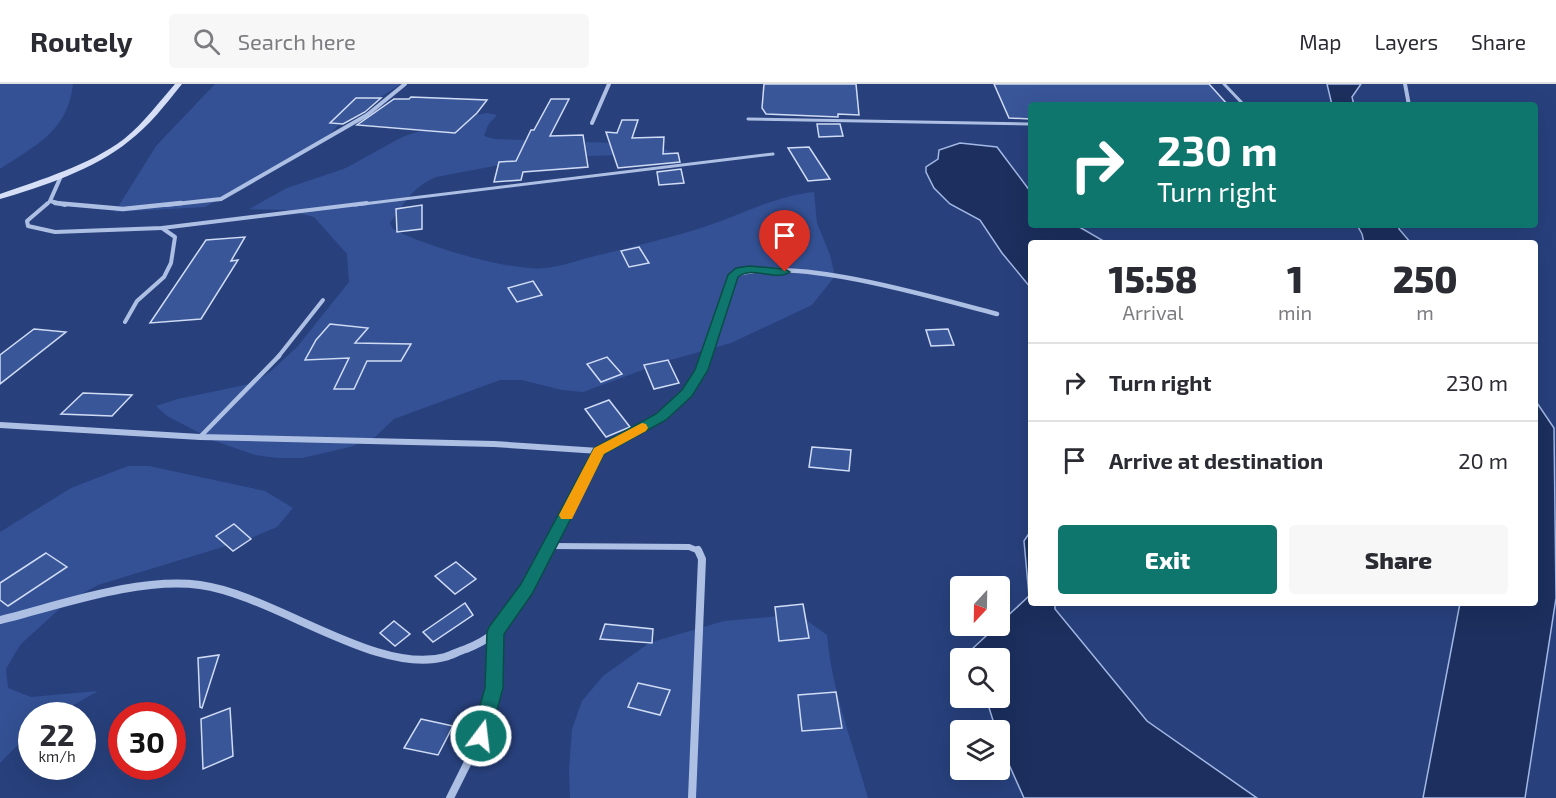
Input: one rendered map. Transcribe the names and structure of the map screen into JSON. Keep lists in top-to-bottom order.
{
  "north": "bottom",
  "page": {
    "header": "Routely",
    "search": "Search here",
    "nav": ["Map", "Layers", "Share"],
    "turn": ["230 m", "Turn right"],
    "eta": [
      "15:58",
      "Arrival",
      "1",
      "min",
      "250",
      "m"
    ],
    "list": [
      {
        "name": "Turn right",
        "value": "230 m"
      },
      {
        "name": "Arrive at destination",
        "value": "20 m"
      }
    ],
    "buttons": ["Exit", "Share"],
    "speed": "22 km/h",
    "limit": "30"
  }
}
